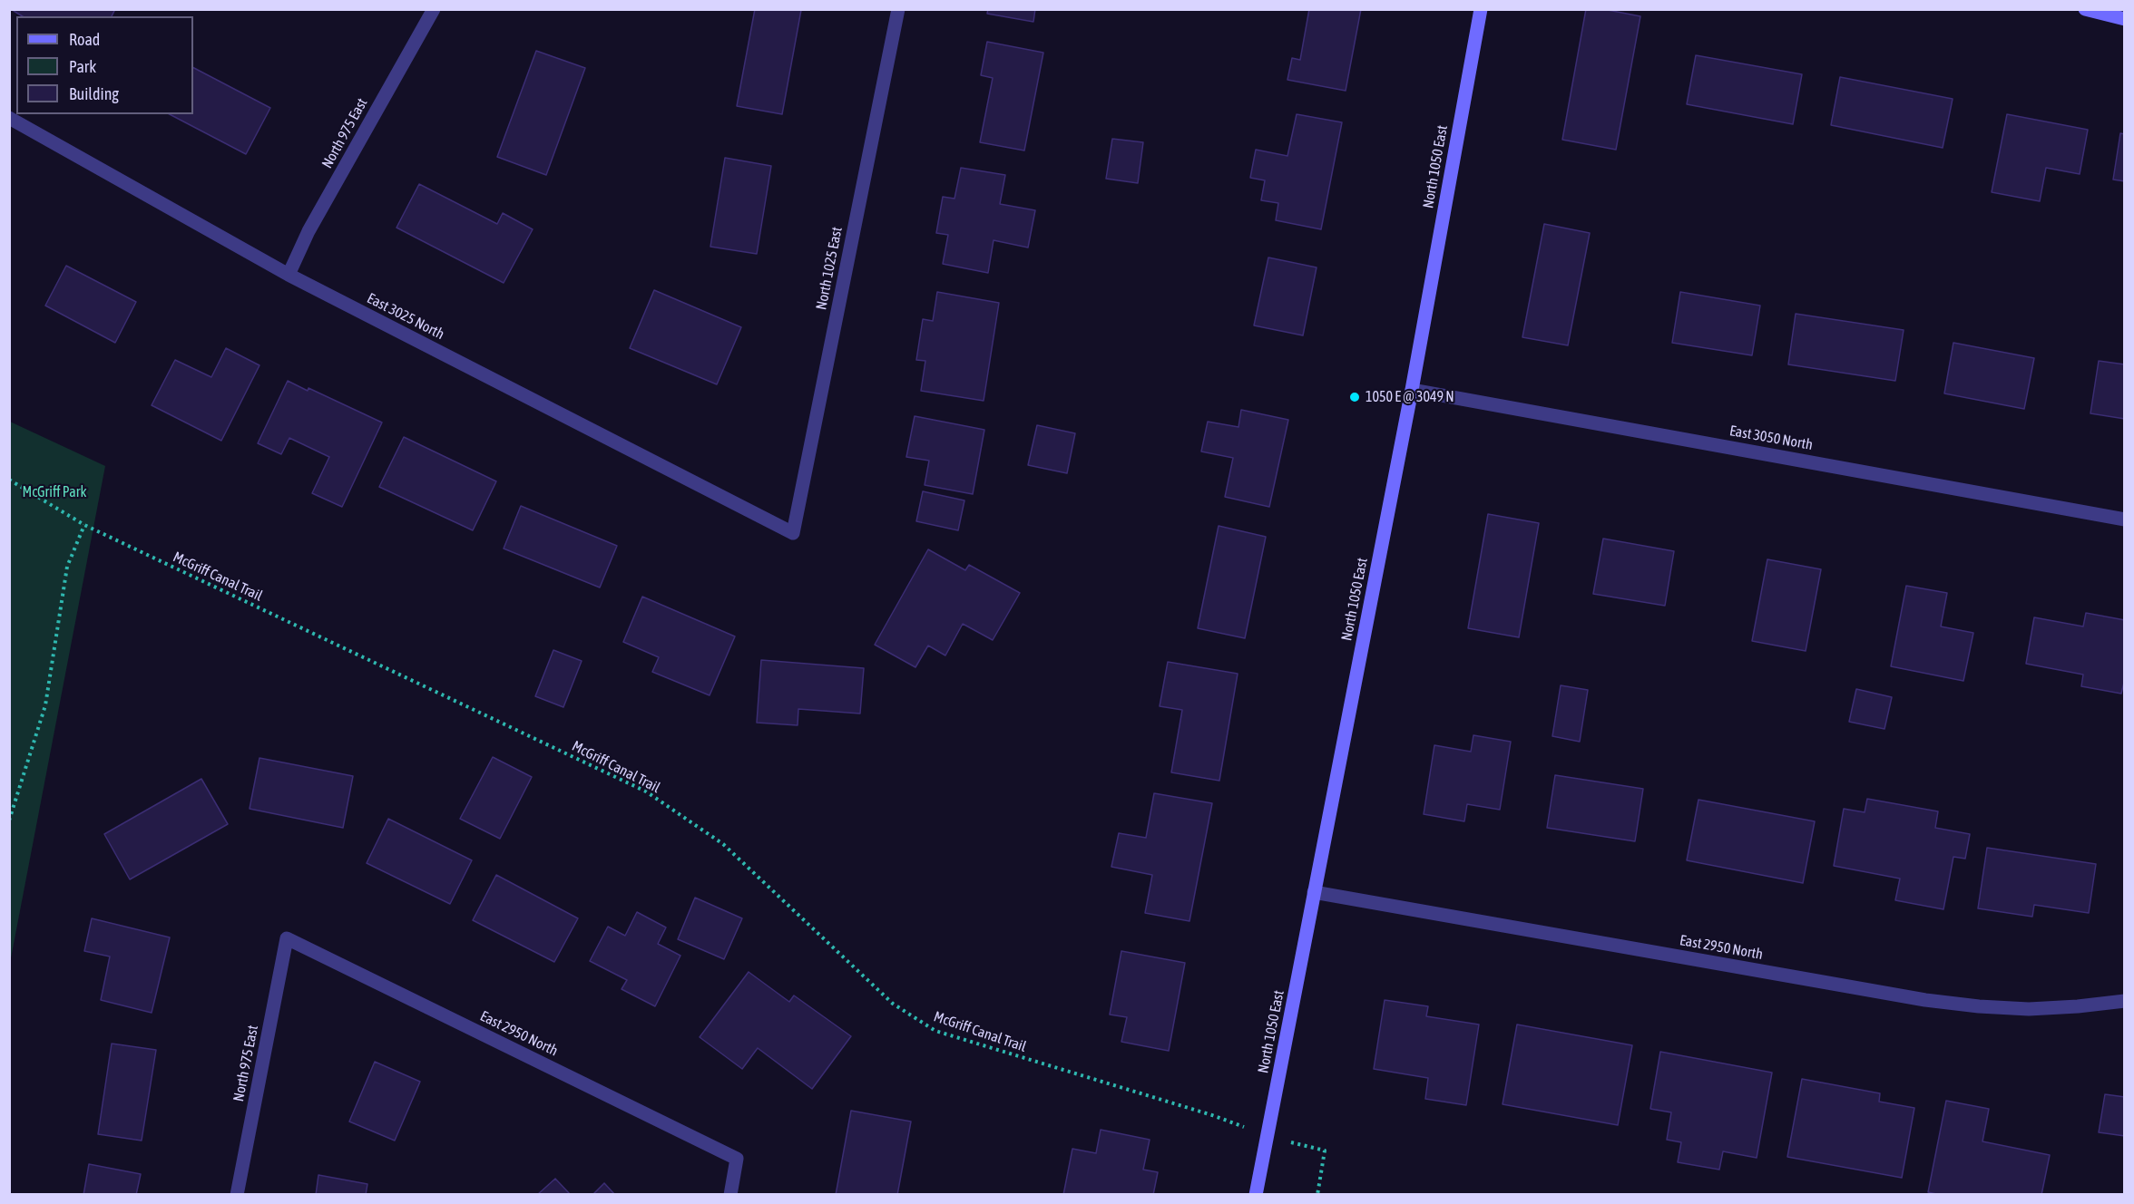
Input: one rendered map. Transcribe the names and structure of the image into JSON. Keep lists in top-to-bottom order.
{
  "streets": {
    "main road": ["North 1050 East"],
    "street": [
      "North 975 East",
      "North 1025 East",
      "East 3025 North",
      "East 3050 North",
      "East 2950 North"
    ],
    "path": ["McGriff Canal Trail"]
  },
  "crossings": [
    ["North 975 East", "East 3025 North"],
    ["North 975 East", "East 2950 North"],
    ["North 1050 East", "East 3050 North"],
    ["North 1050 East", "East 2950 North"],
    ["North 1025 East", "East 3025 North"]
  ],
  "parks": ["McGriff Park"],
  "places": ["1050 E @ 3049 N"],
  "legend": ["Road", "Park", "Building"]
}
